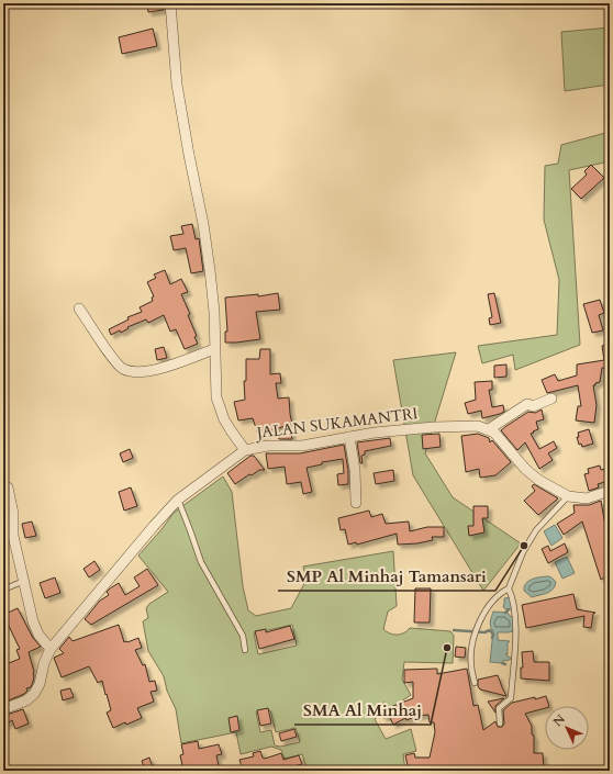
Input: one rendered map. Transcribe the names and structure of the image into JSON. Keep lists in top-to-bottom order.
{
  "streets": {
    "street": ["JALAN SUKAMANTRI"]
  },
  "places": ["SMP Al Minhaj Tamansari", "SMA Al Minhaj"],
  "north": "top left"
}
